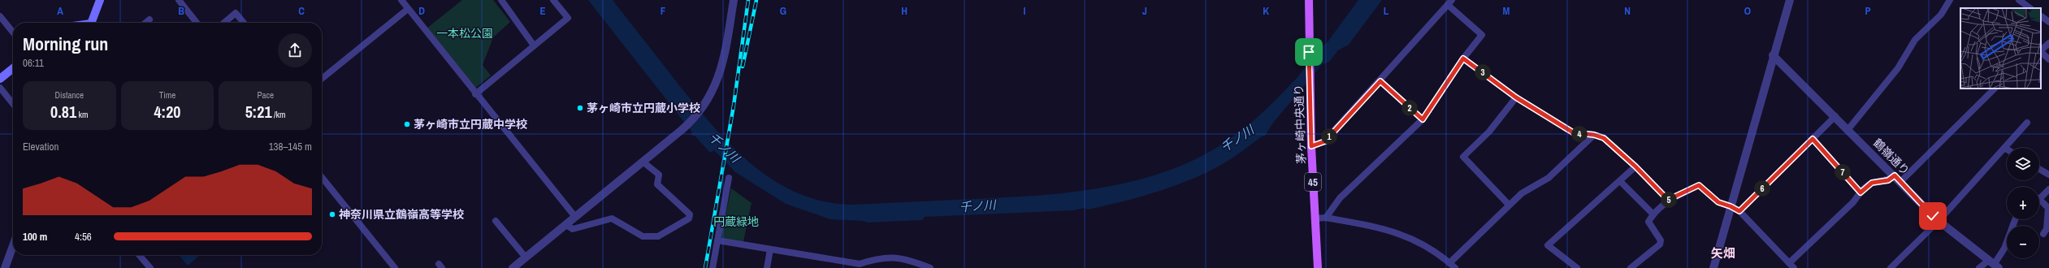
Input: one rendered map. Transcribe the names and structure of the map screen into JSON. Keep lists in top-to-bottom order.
{
  "streets": {
    "main road": ["茅ヶ崎中央通り", "45"],
    "street": ["鶴嶺通り"]
  },
  "districts": ["矢畑"],
  "water": ["千ノ川"],
  "parks": ["一本松公園", "円蔵緑地"],
  "places": ["茅ヶ崎市立円蔵小学校", "茅ヶ崎市立円蔵中学校", "神奈川県立鶴嶺高等学校"],
  "page": {
    "heading": ["Morning run", "06:11"],
    "pins": [
      "3",
      "2",
      "4",
      "1",
      "7",
      "6",
      "5"
    ],
    "stats": [
      ["Distance", "0.81 km"],
      ["Time", "4:20"],
      ["Pace", "5:21 /km"]
    ],
    "chart": ["Elevation", "138–145 m"],
    "map_buttons": ["+", "−"],
    "list": [
      {
        "name": "100 m",
        "note": "4:56"
      }
    ]
  },
  "grid": {
    "columns": [
      "A",
      "B",
      "C",
      "D",
      "E",
      "F",
      "G",
      "H",
      "I",
      "J",
      "K",
      "L",
      "M",
      "N",
      "O",
      "P"
    ]
  }
}
